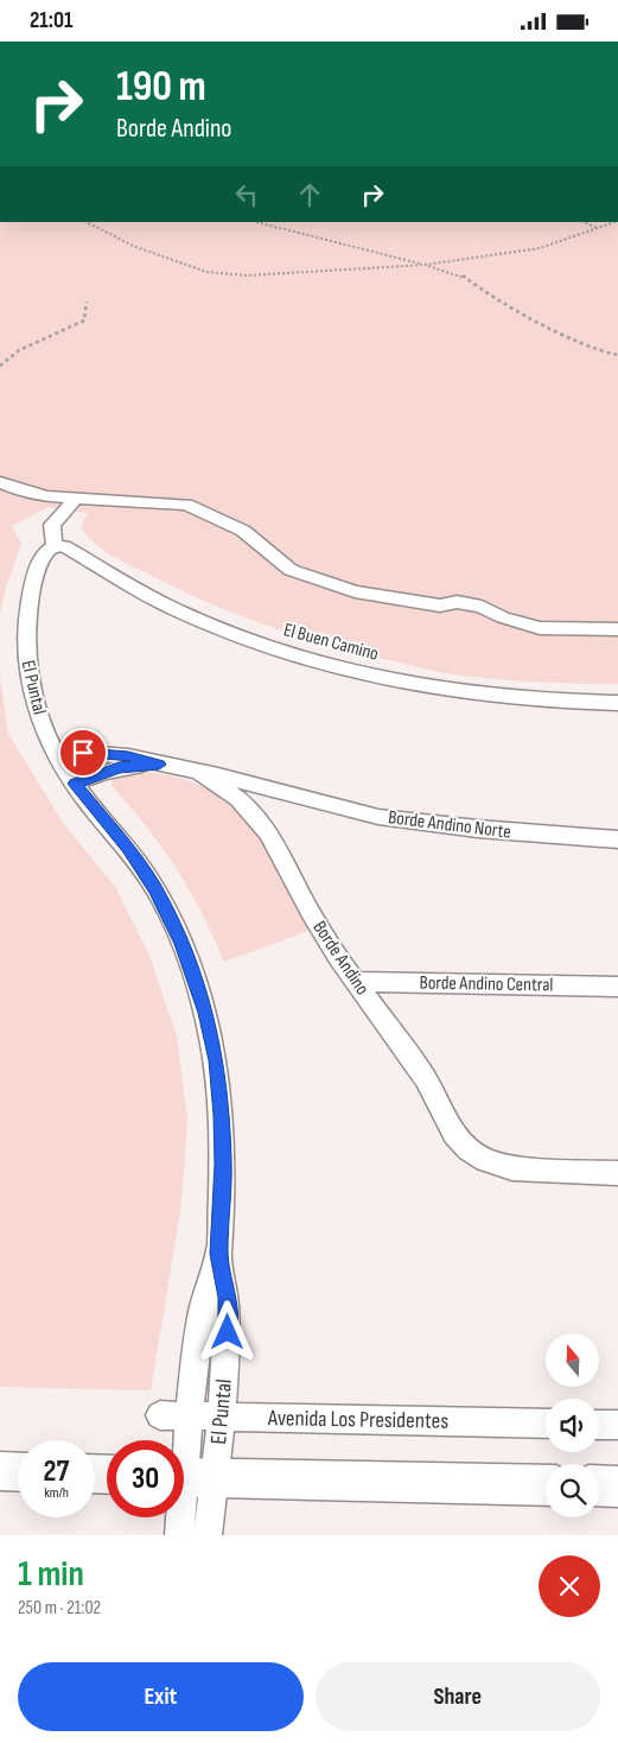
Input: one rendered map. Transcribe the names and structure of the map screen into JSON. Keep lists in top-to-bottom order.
{
  "streets": {
    "street": [
      "El Buen Camino",
      "El Puntal",
      "Borde Andino Norte",
      "Borde Andino",
      "Borde Andino Central",
      "Avenida Los Presidentes"
    ]
  },
  "crossings": [
    ["El Buen Camino", "El Puntal"],
    ["El Puntal", "Avenida Los Presidentes"],
    ["Borde Andino Norte", "Borde Andino"],
    ["Borde Andino", "Borde Andino Central"]
  ],
  "north": "top",
  "page": {
    "status": "21:01",
    "turn": ["190 m", "Borde Andino"],
    "speed": "27 km/h",
    "limit": "30",
    "heading": ["1 min", "250 m · 21:02"],
    "buttons": ["Exit", "Share"]
  }
}
